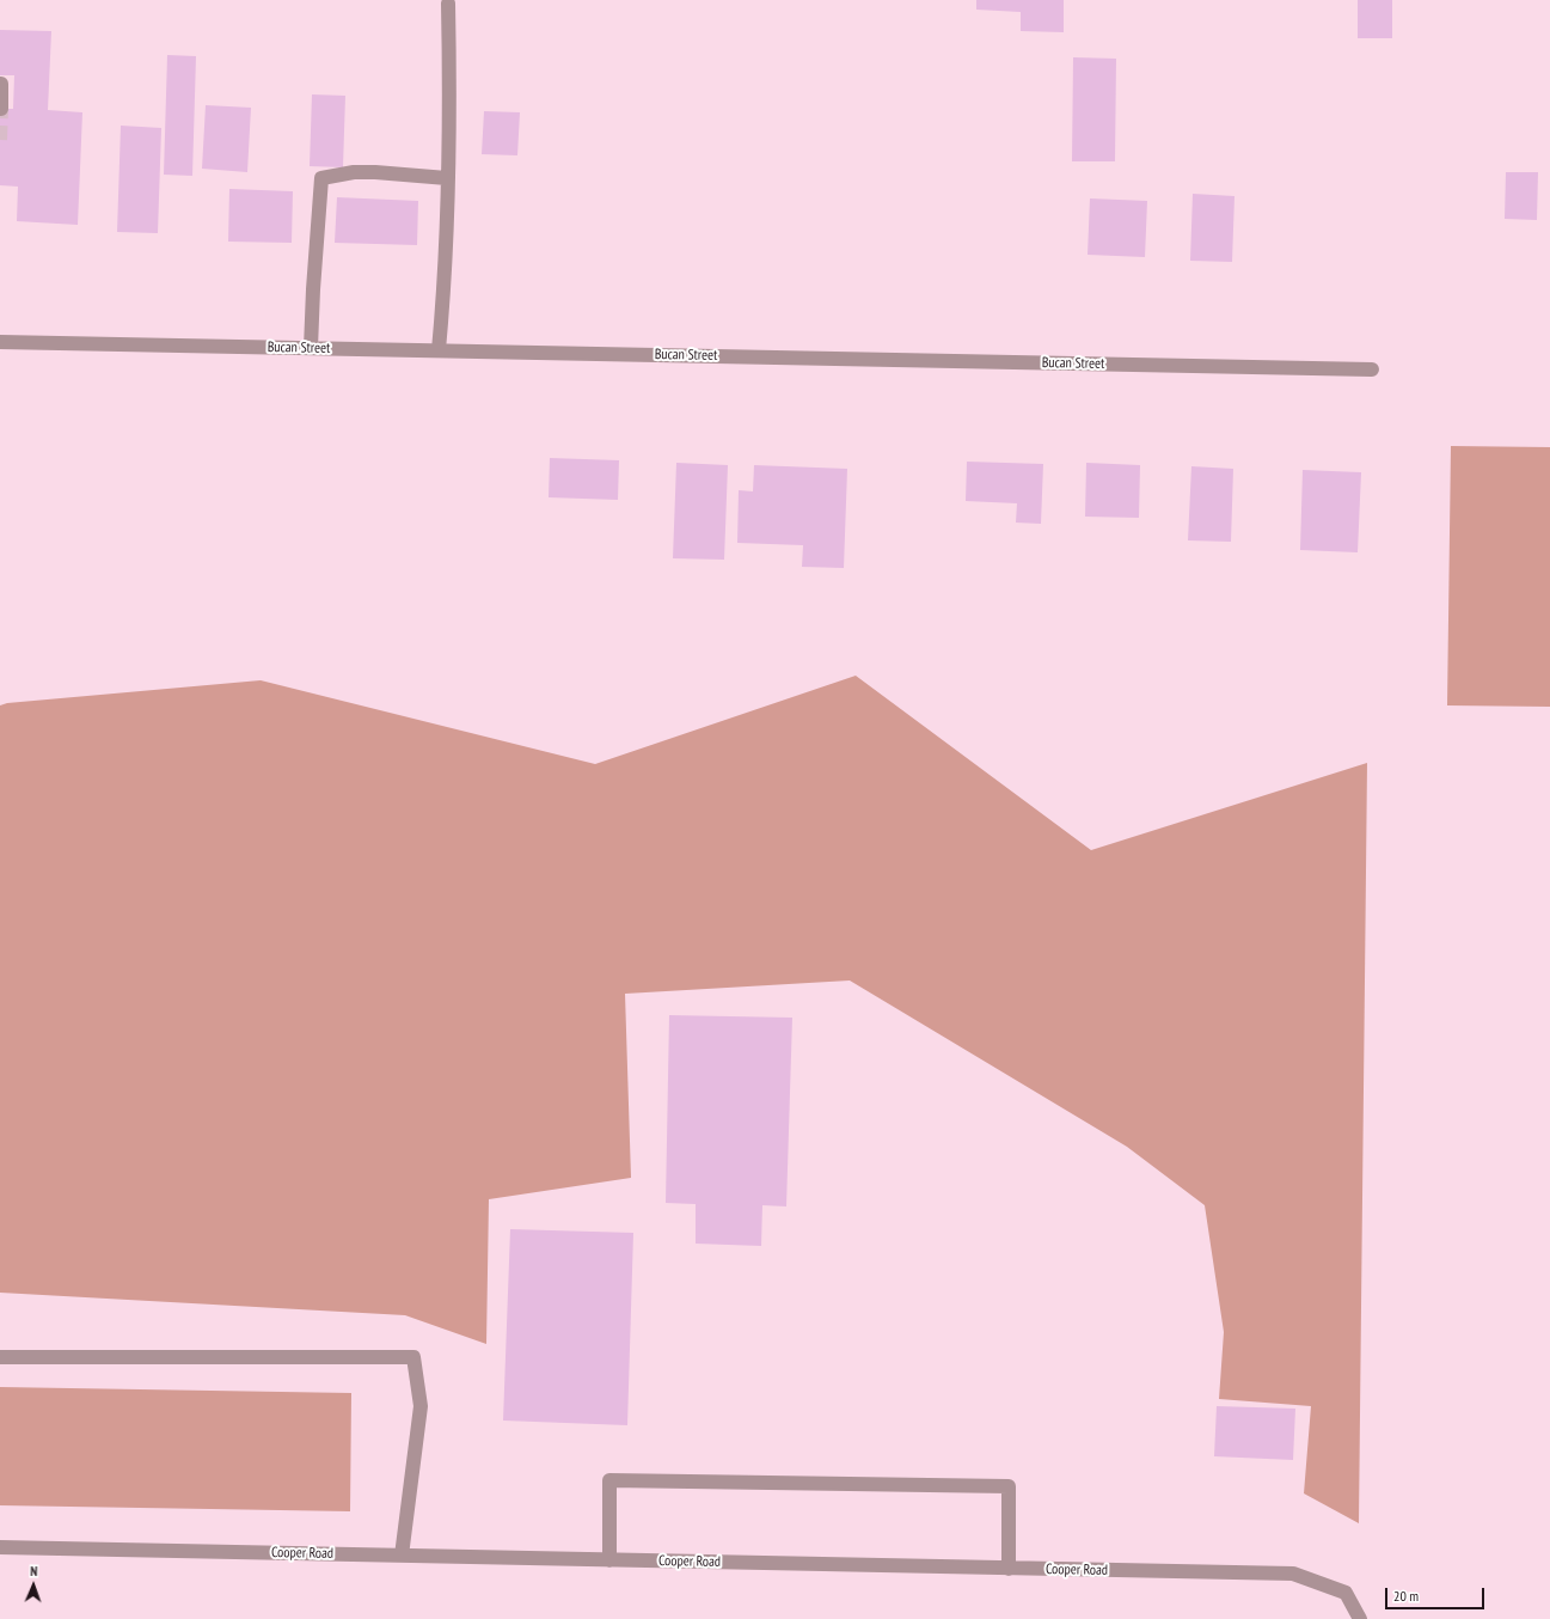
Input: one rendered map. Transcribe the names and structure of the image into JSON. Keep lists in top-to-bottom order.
{
  "streets": {
    "street": ["Bucan Street", "Cooper Road"]
  },
  "scale_bar": "20 m",
  "north": "top"
}
